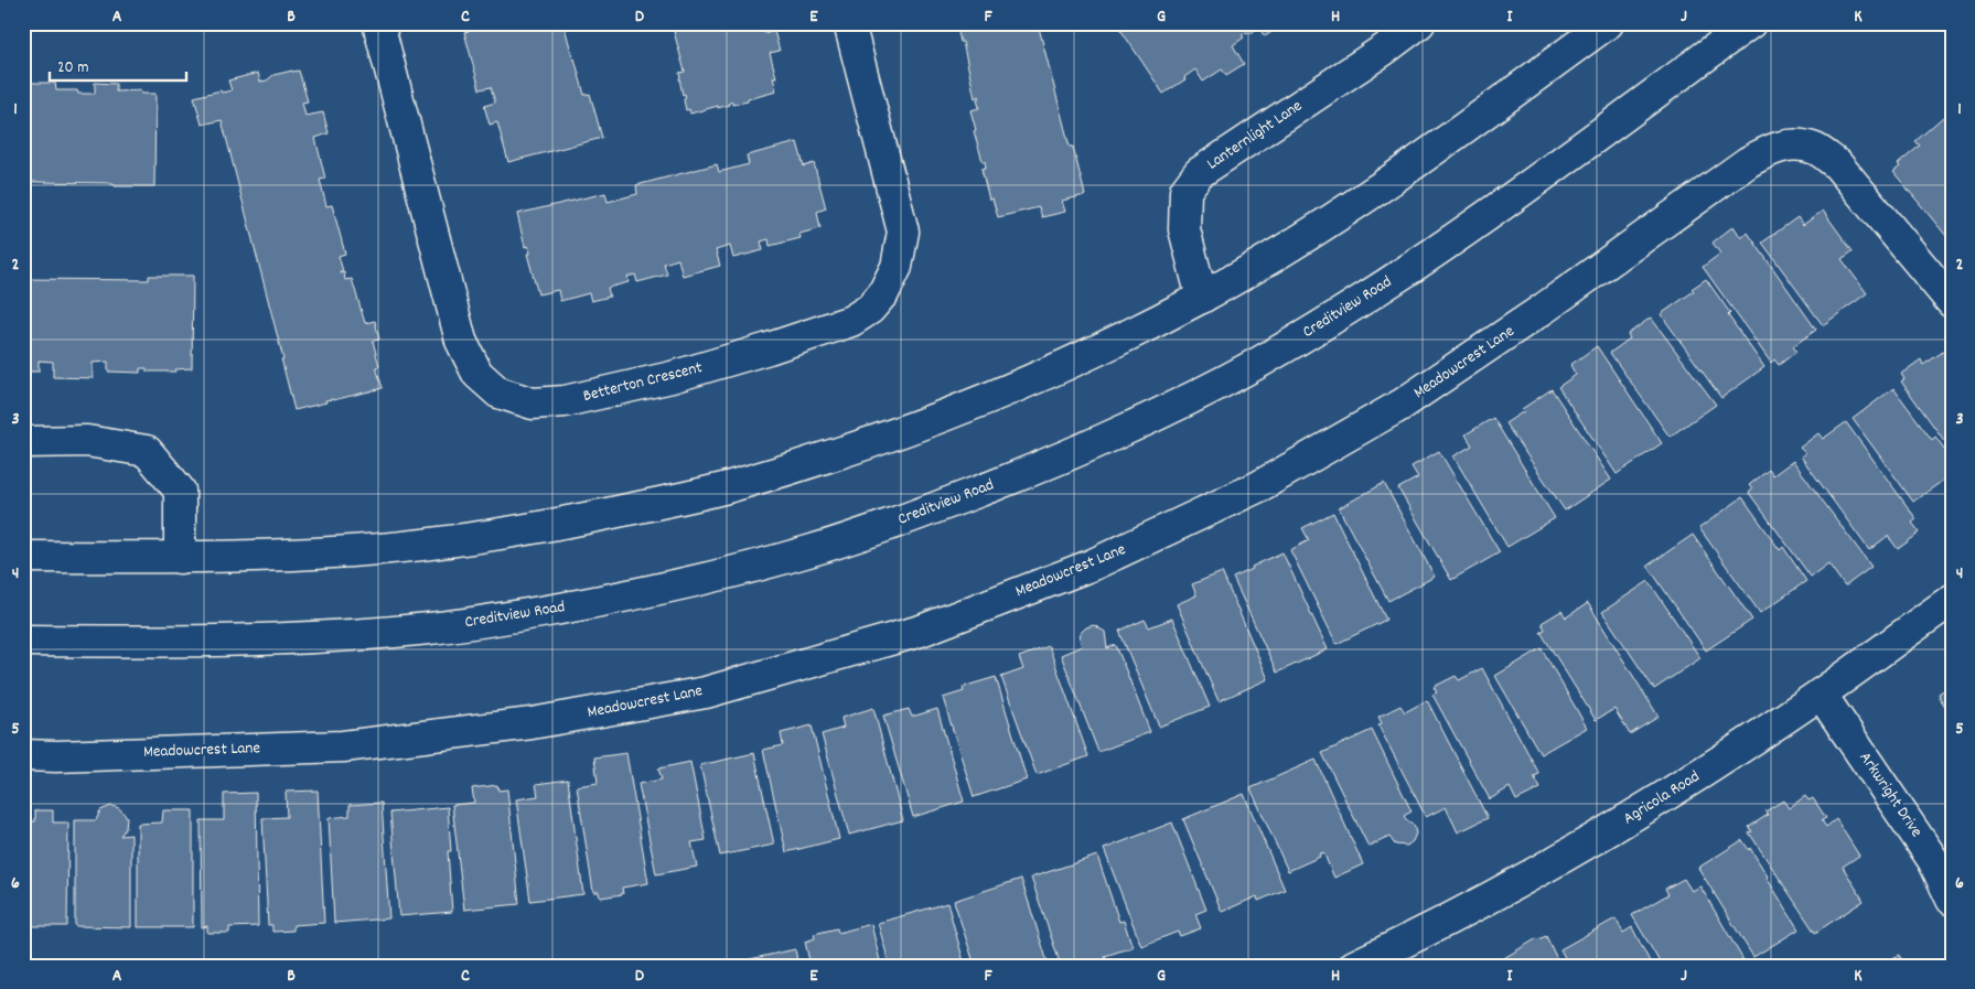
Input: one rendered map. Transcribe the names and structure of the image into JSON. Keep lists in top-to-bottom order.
{
  "streets": {
    "street": [
      "Lanternlight Lane",
      "Creditview Road",
      "Meadowcrest Lane",
      "Betterton Crescent",
      "Arkwright Drive",
      "Agricola Road"
    ]
  },
  "crossings": [
    ["Arkwright Drive", "Agricola Road"]
  ],
  "scale_bar": "20 m",
  "grid": {
    "columns": [
      "A",
      "B",
      "C",
      "D",
      "E",
      "F",
      "G",
      "H",
      "I",
      "J",
      "K"
    ],
    "rows": [
      "1",
      "2",
      "3",
      "4",
      "5",
      "6"
    ]
  }
}
